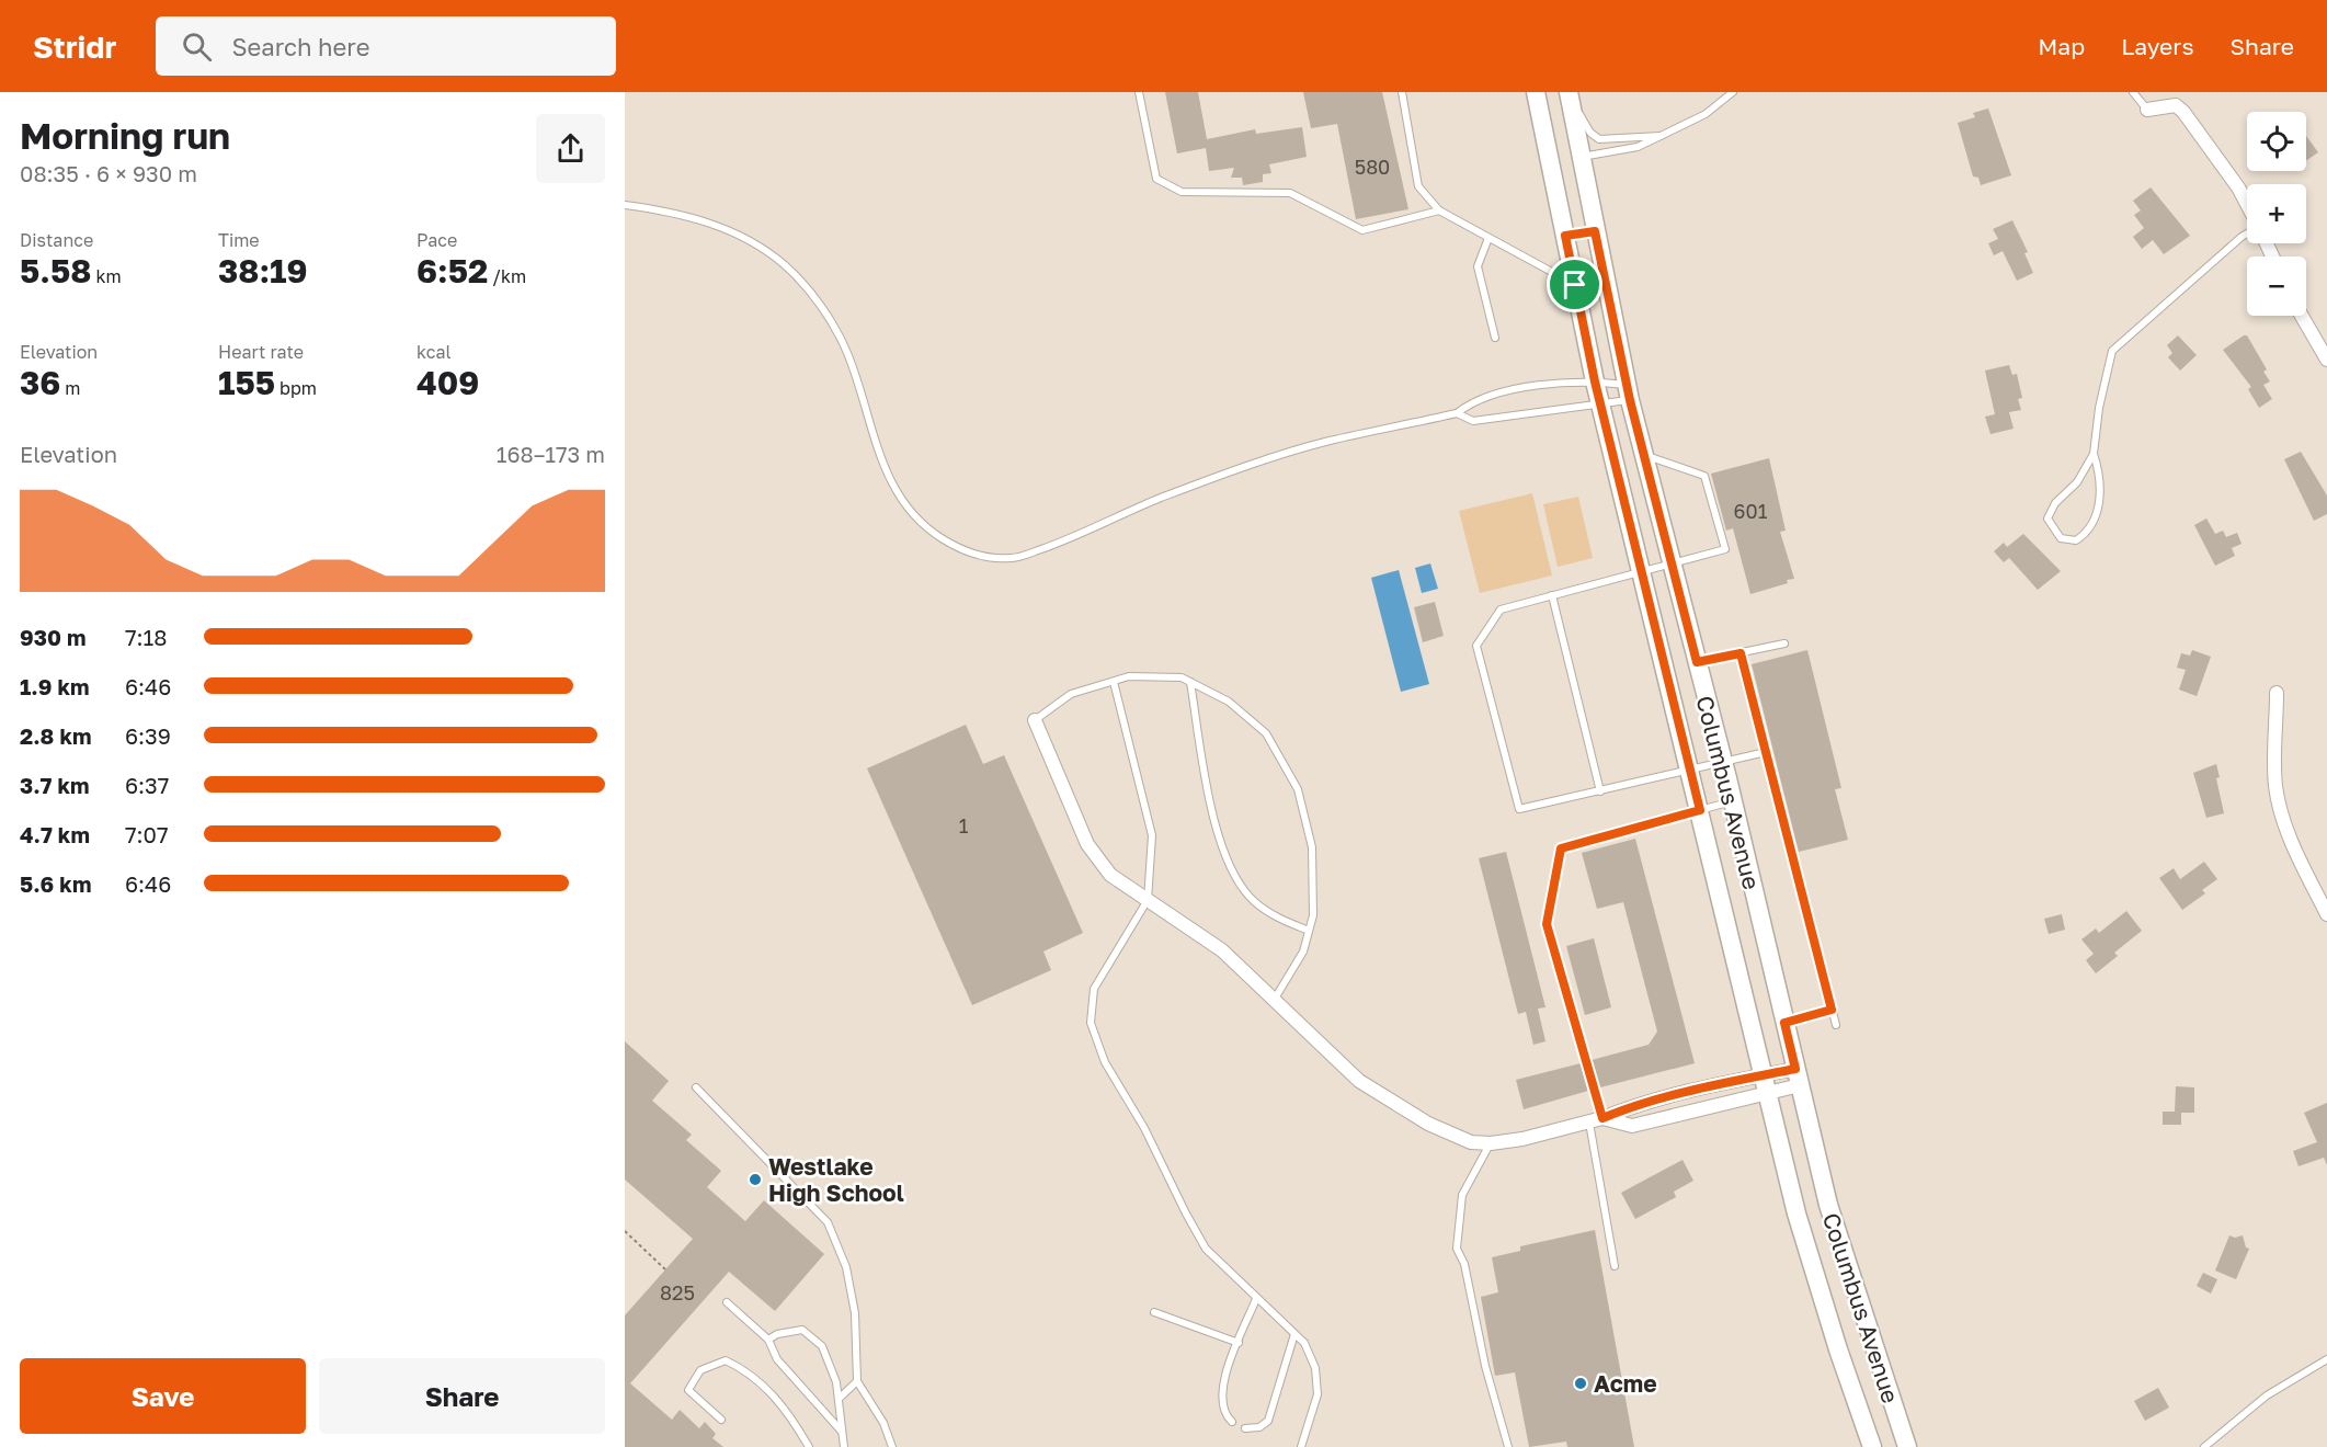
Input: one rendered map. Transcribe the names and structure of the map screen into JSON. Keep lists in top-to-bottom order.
{
  "streets": {
    "street": ["Columbus Avenue"]
  },
  "places": ["Westlake High School", "Acme"],
  "house_numbers": [
    "580",
    "601",
    "1",
    "825"
  ],
  "page": {
    "header": "Stridr",
    "search": "Search here",
    "nav": ["Map", "Layers", "Share"],
    "heading": ["Morning run", "08:35 · 6 × 930 m"],
    "map_buttons": ["+", "−"],
    "stats": [
      ["Distance", "5.58 km"],
      ["Time", "38:19"],
      ["Pace", "6:52 /km"],
      ["Elevation", "36 m"],
      ["Heart rate", "155 bpm"],
      ["kcal", "409"]
    ],
    "chart": ["Elevation", "168–173 m"],
    "list": [
      {
        "name": "930 m",
        "note": "7:18"
      },
      {
        "name": "1.9 km",
        "note": "6:46"
      },
      {
        "name": "2.8 km",
        "note": "6:39"
      },
      {
        "name": "3.7 km",
        "note": "6:37"
      },
      {
        "name": "4.7 km",
        "note": "7:07"
      },
      {
        "name": "5.6 km",
        "note": "6:46"
      }
    ],
    "buttons": ["Save", "Share"]
  }
}
